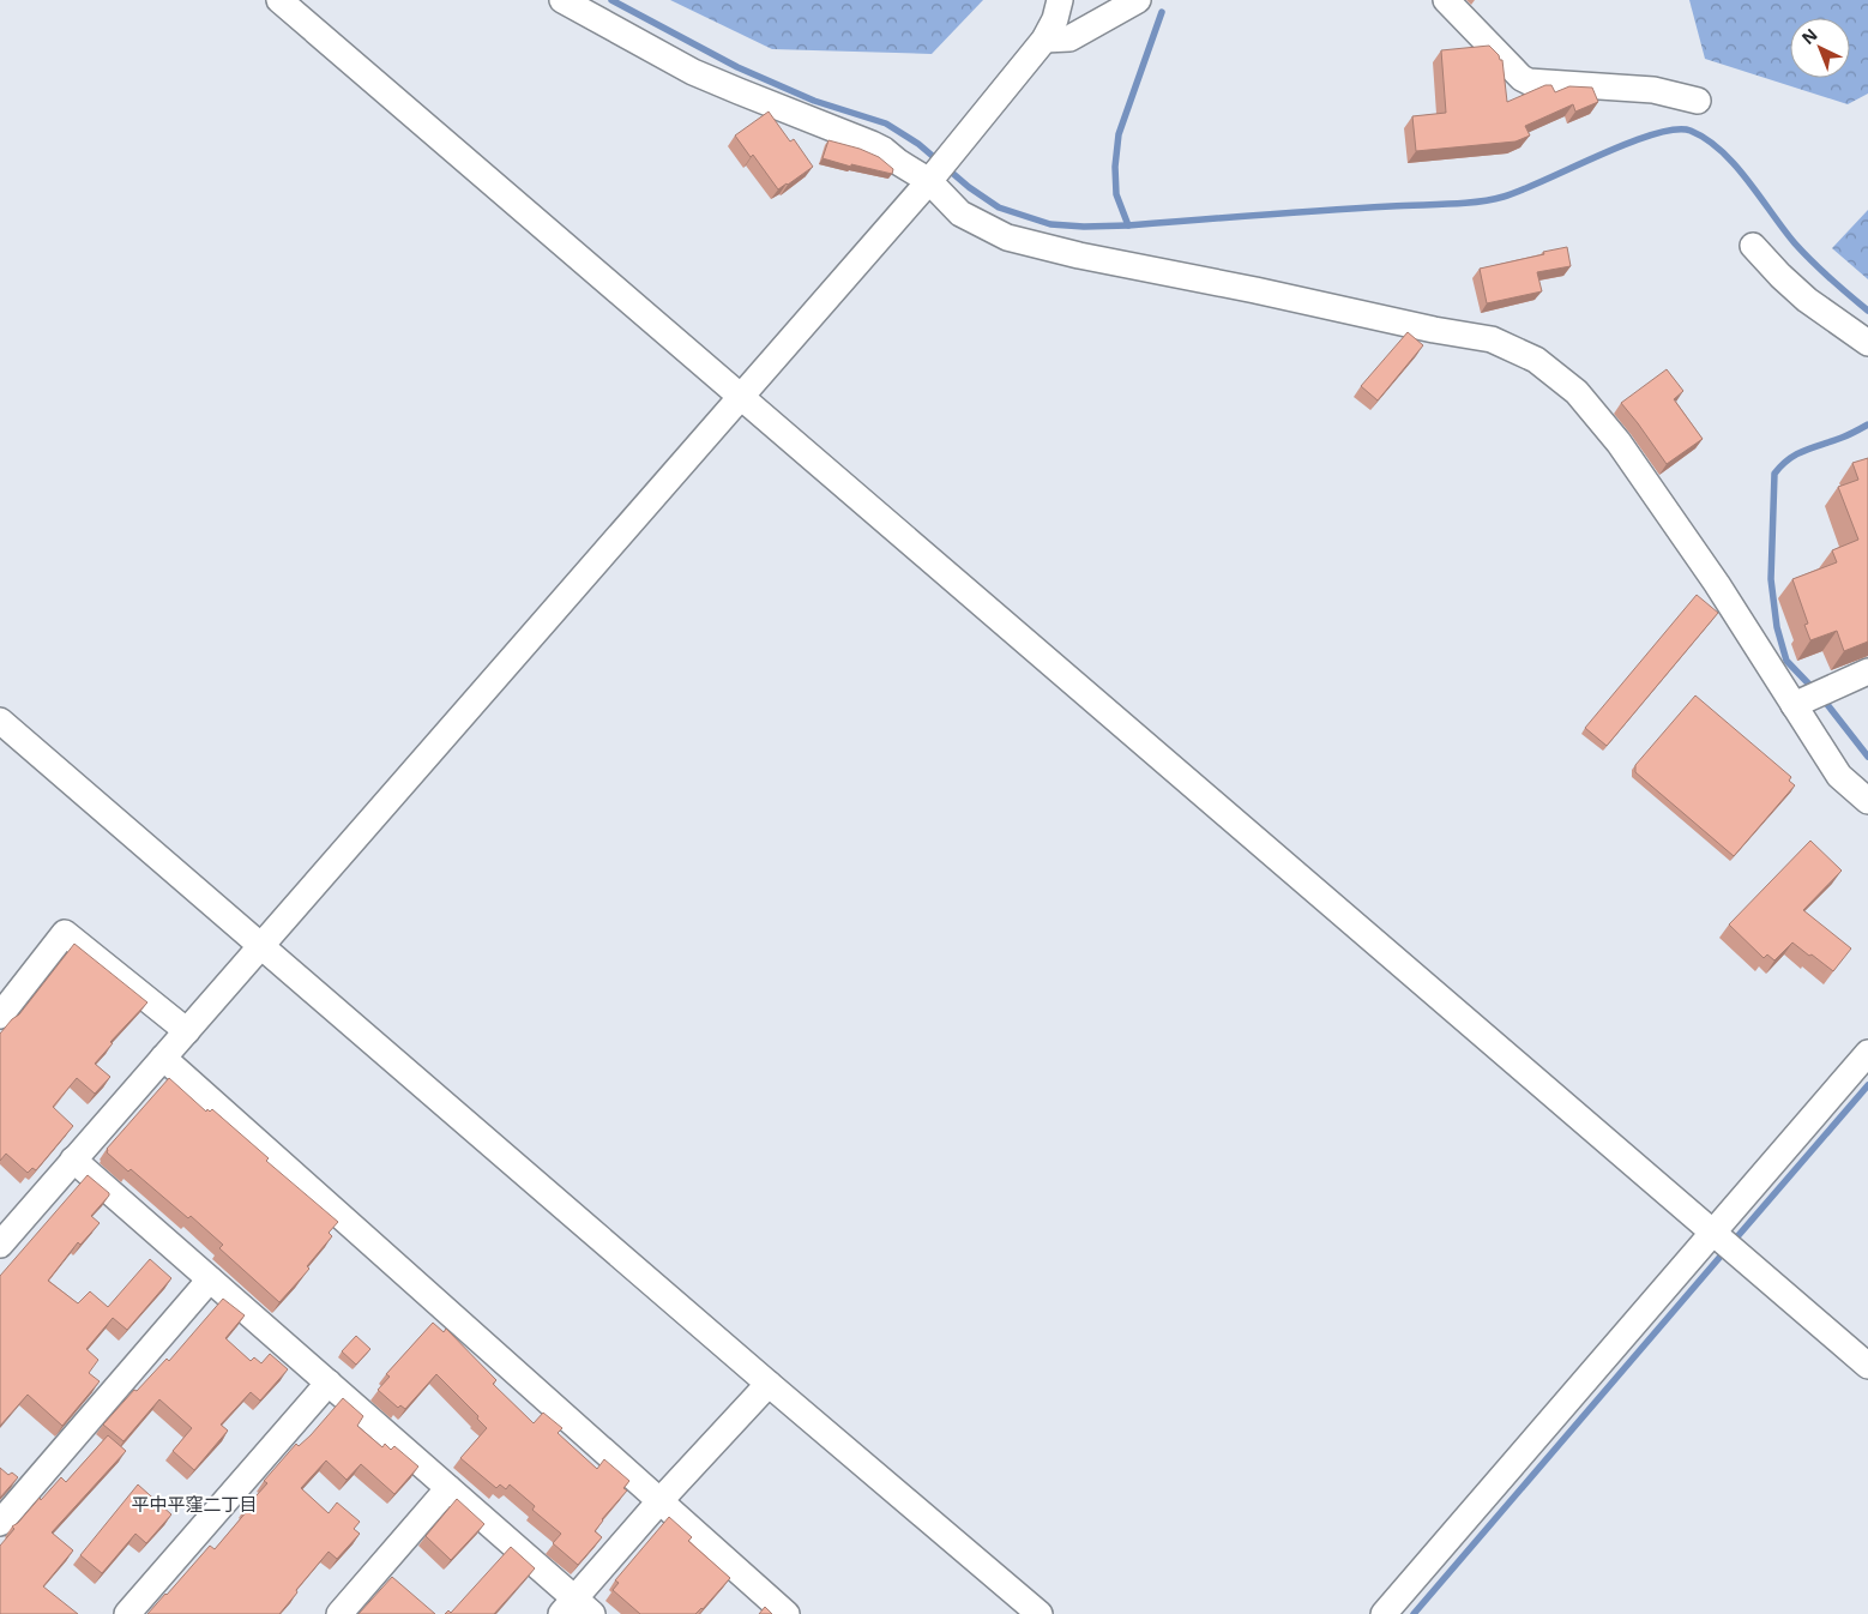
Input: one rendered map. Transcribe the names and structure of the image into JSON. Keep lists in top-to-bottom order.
{
  "districts": ["平中平窪二丁目"],
  "north": "top left"
}
